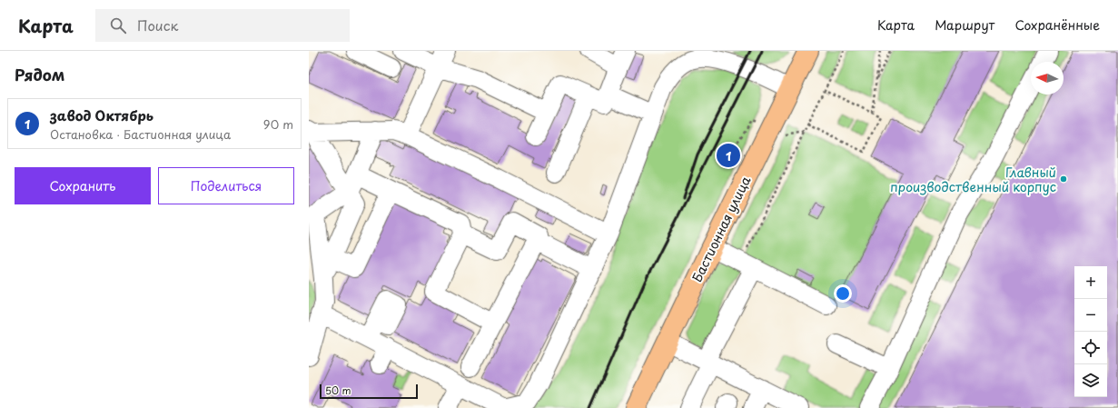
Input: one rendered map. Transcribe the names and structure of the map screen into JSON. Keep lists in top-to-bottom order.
{
  "streets": {
    "main road": ["Бастионная улица"]
  },
  "places": ["Главный производственный корпус"],
  "scale_bar": "50 m",
  "north": "left",
  "page": {
    "header": "Карта",
    "search": "Поиск",
    "nav": ["Карта", "Маршрут", "Сохранённые"],
    "heading": "Рядом",
    "list": [
      {
        "mark": "1",
        "name": "завод Октябрь",
        "note": "Остановка · Бастионная улица",
        "value": "90 m"
      }
    ],
    "pins": "1",
    "buttons": ["Сохранить", "Поделиться"],
    "map_buttons": ["+", "−"],
    "scale": "50 m"
  }
}
